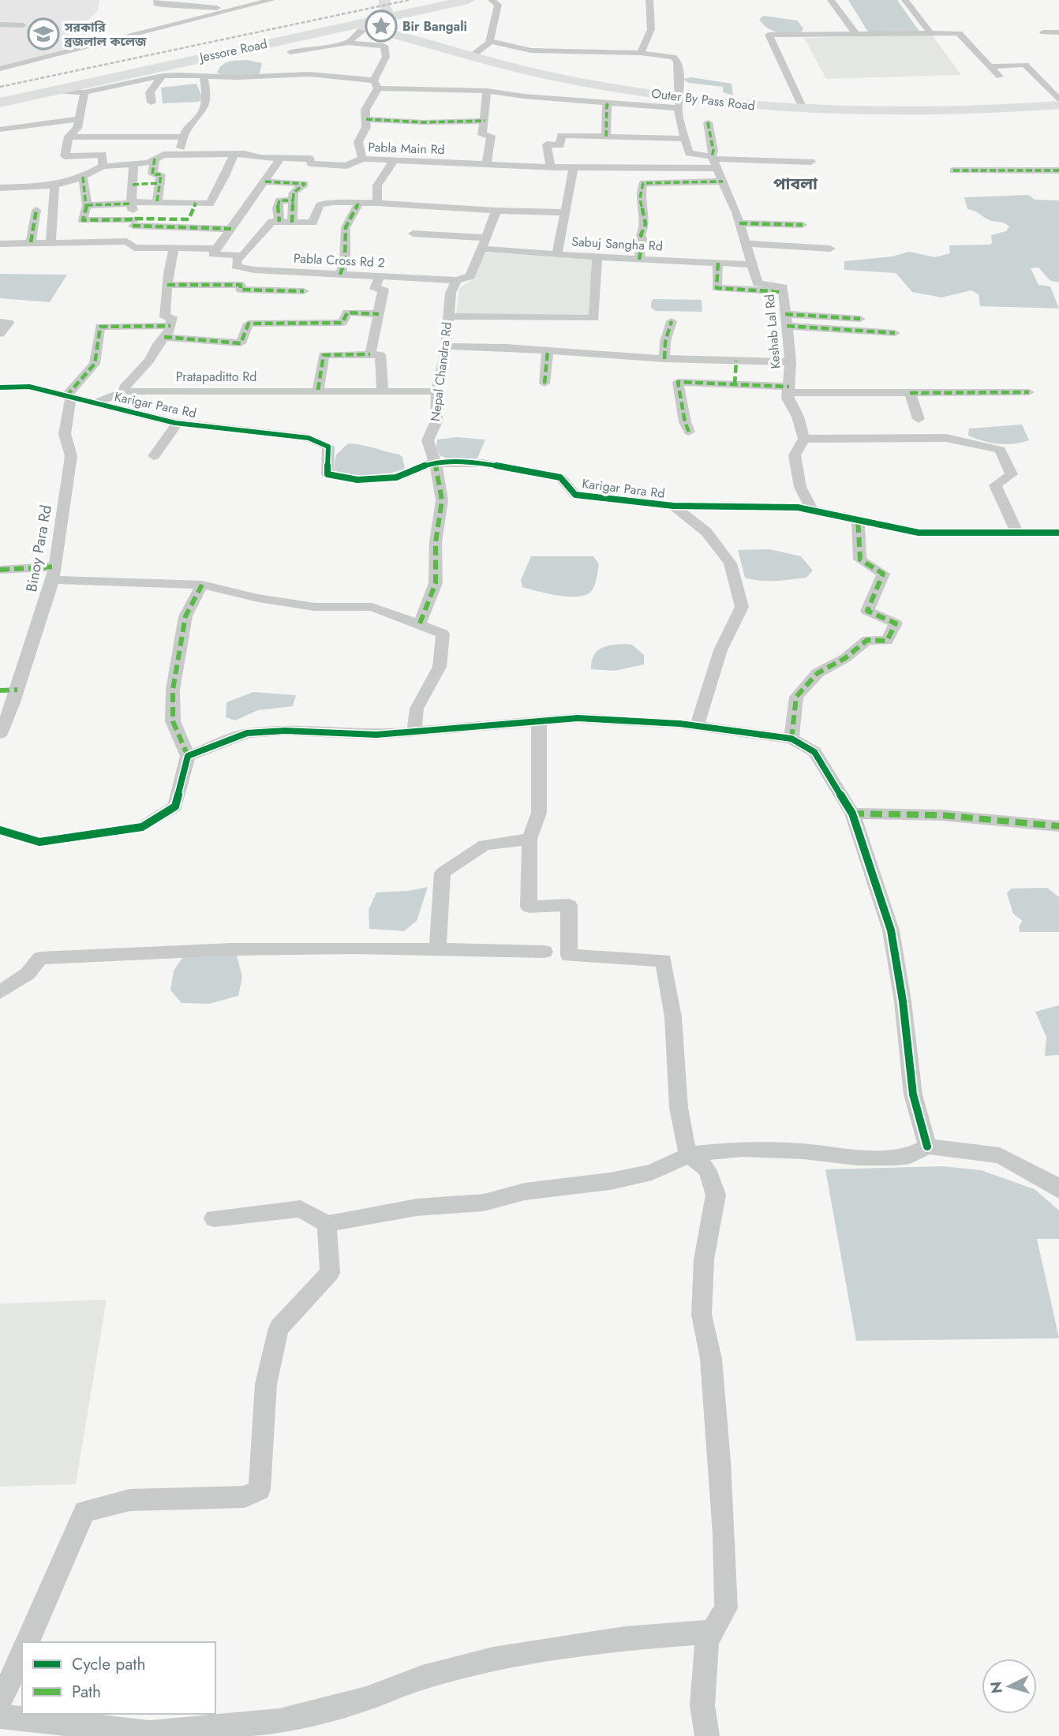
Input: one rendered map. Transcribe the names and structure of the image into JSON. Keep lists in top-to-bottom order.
{
  "streets": {
    "highway": ["Jessore Road"],
    "main road": ["Outer By Pass Road"],
    "street": [
      "Pabla Main Rd",
      "Sabuj Sangha Rd",
      "Pabla Cross Rd 2",
      "Keshab Lal Rd",
      "Nepal Chandra Rd",
      "Pratapaditto Rd",
      "Karigar Para Rd",
      "Binoy Para Rd"
    ]
  },
  "crossings": [
    ["Jessore Road", "Outer By Pass Road"],
    ["Pabla Main Rd", "Keshab Lal Rd"],
    ["Sabuj Sangha Rd", "Keshab Lal Rd"],
    ["Pabla Cross Rd 2", "Nepal Chandra Rd"],
    ["Nepal Chandra Rd", "Pratapaditto Rd"],
    ["Nepal Chandra Rd", "Karigar Para Rd"],
    ["Pratapaditto Rd", "Karigar Para Rd"]
  ],
  "districts": ["পাবলা"],
  "places": {
    "place": ["Bir Bangali"],
    "school or university": ["সরকারি ব্রজলাল কলেজ"]
  },
  "legend": ["Cycle path", "Path"],
  "north": "left"
}
